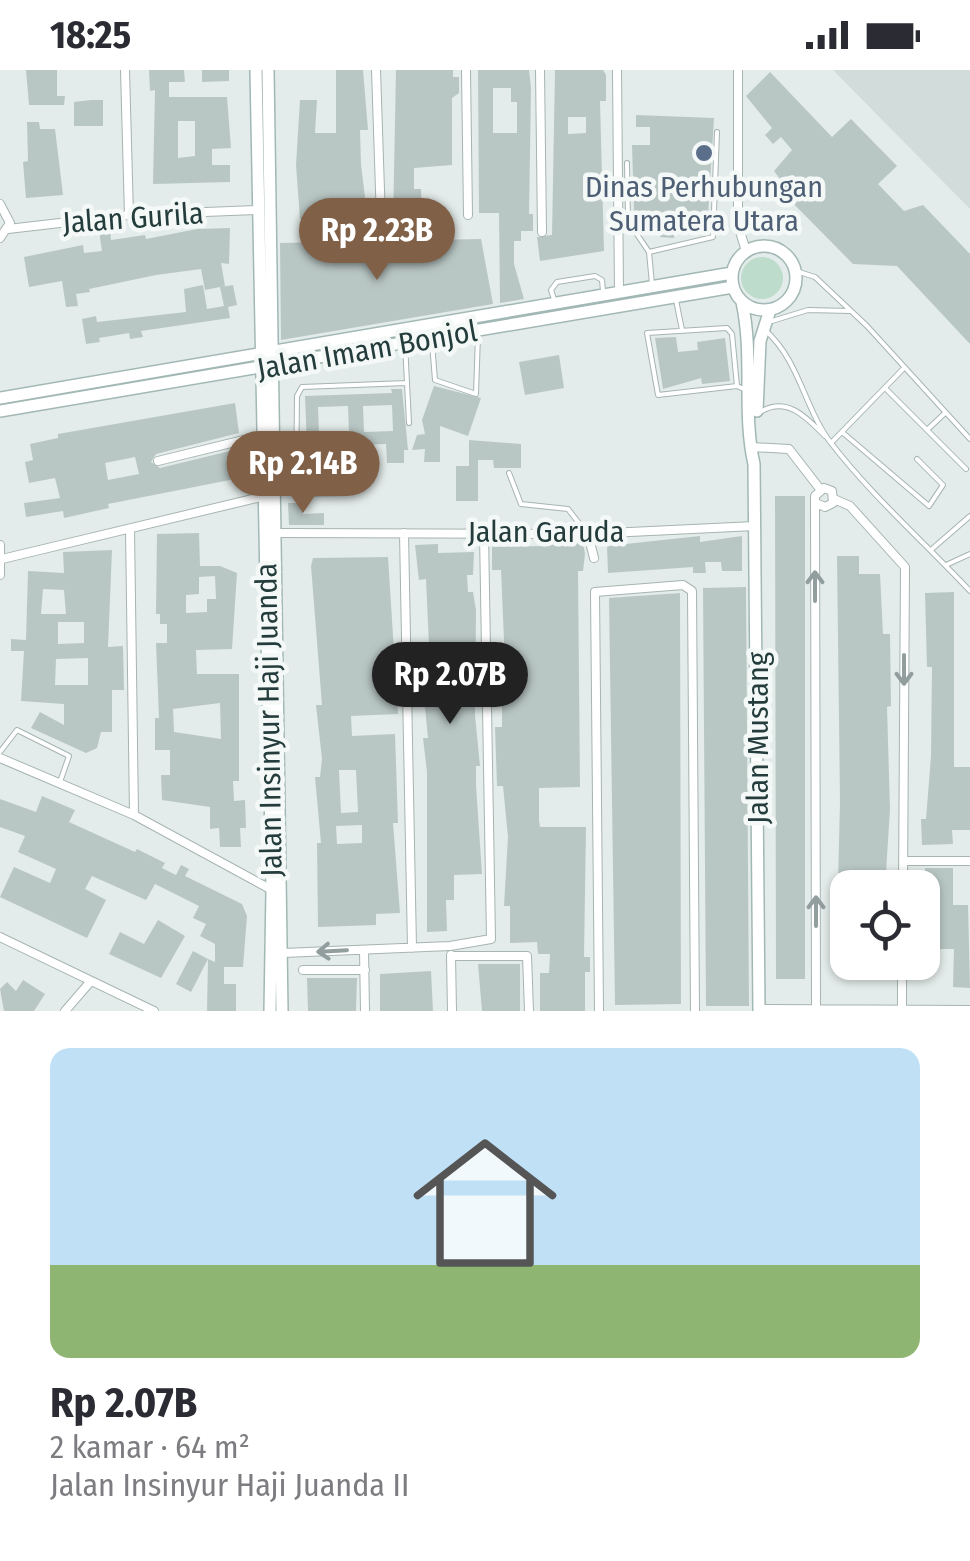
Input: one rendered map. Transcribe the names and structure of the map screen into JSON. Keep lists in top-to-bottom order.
{
  "streets": {
    "main road": ["Jalan Imam Bonjol", "Jalan Insinyur Haji Juanda", "Jalan Mustang"],
    "street": ["Jalan Gurila", "Jalan Garuda"]
  },
  "crossings": [
    ["Jalan Gurila", "Jalan Insinyur Haji Juanda"],
    ["Jalan Imam Bonjol", "Jalan Insinyur Haji Juanda"],
    ["Jalan Imam Bonjol", "Jalan Mustang"],
    ["Jalan Garuda", "Jalan Insinyur Haji Juanda"],
    ["Jalan Garuda", "Jalan Mustang"]
  ],
  "places": ["Dinas Perhubungan Sumatera Utara"],
  "page": {
    "status": "18:25",
    "price": ["Rp 2.23B", "Rp 2.14B", "Rp 2.07B"],
    "list": [
      {
        "name": "Rp 2.07B",
        "note": "2 kamar · 64 m² · Jalan Insinyur Haji Juanda II"
      }
    ]
  }
}
